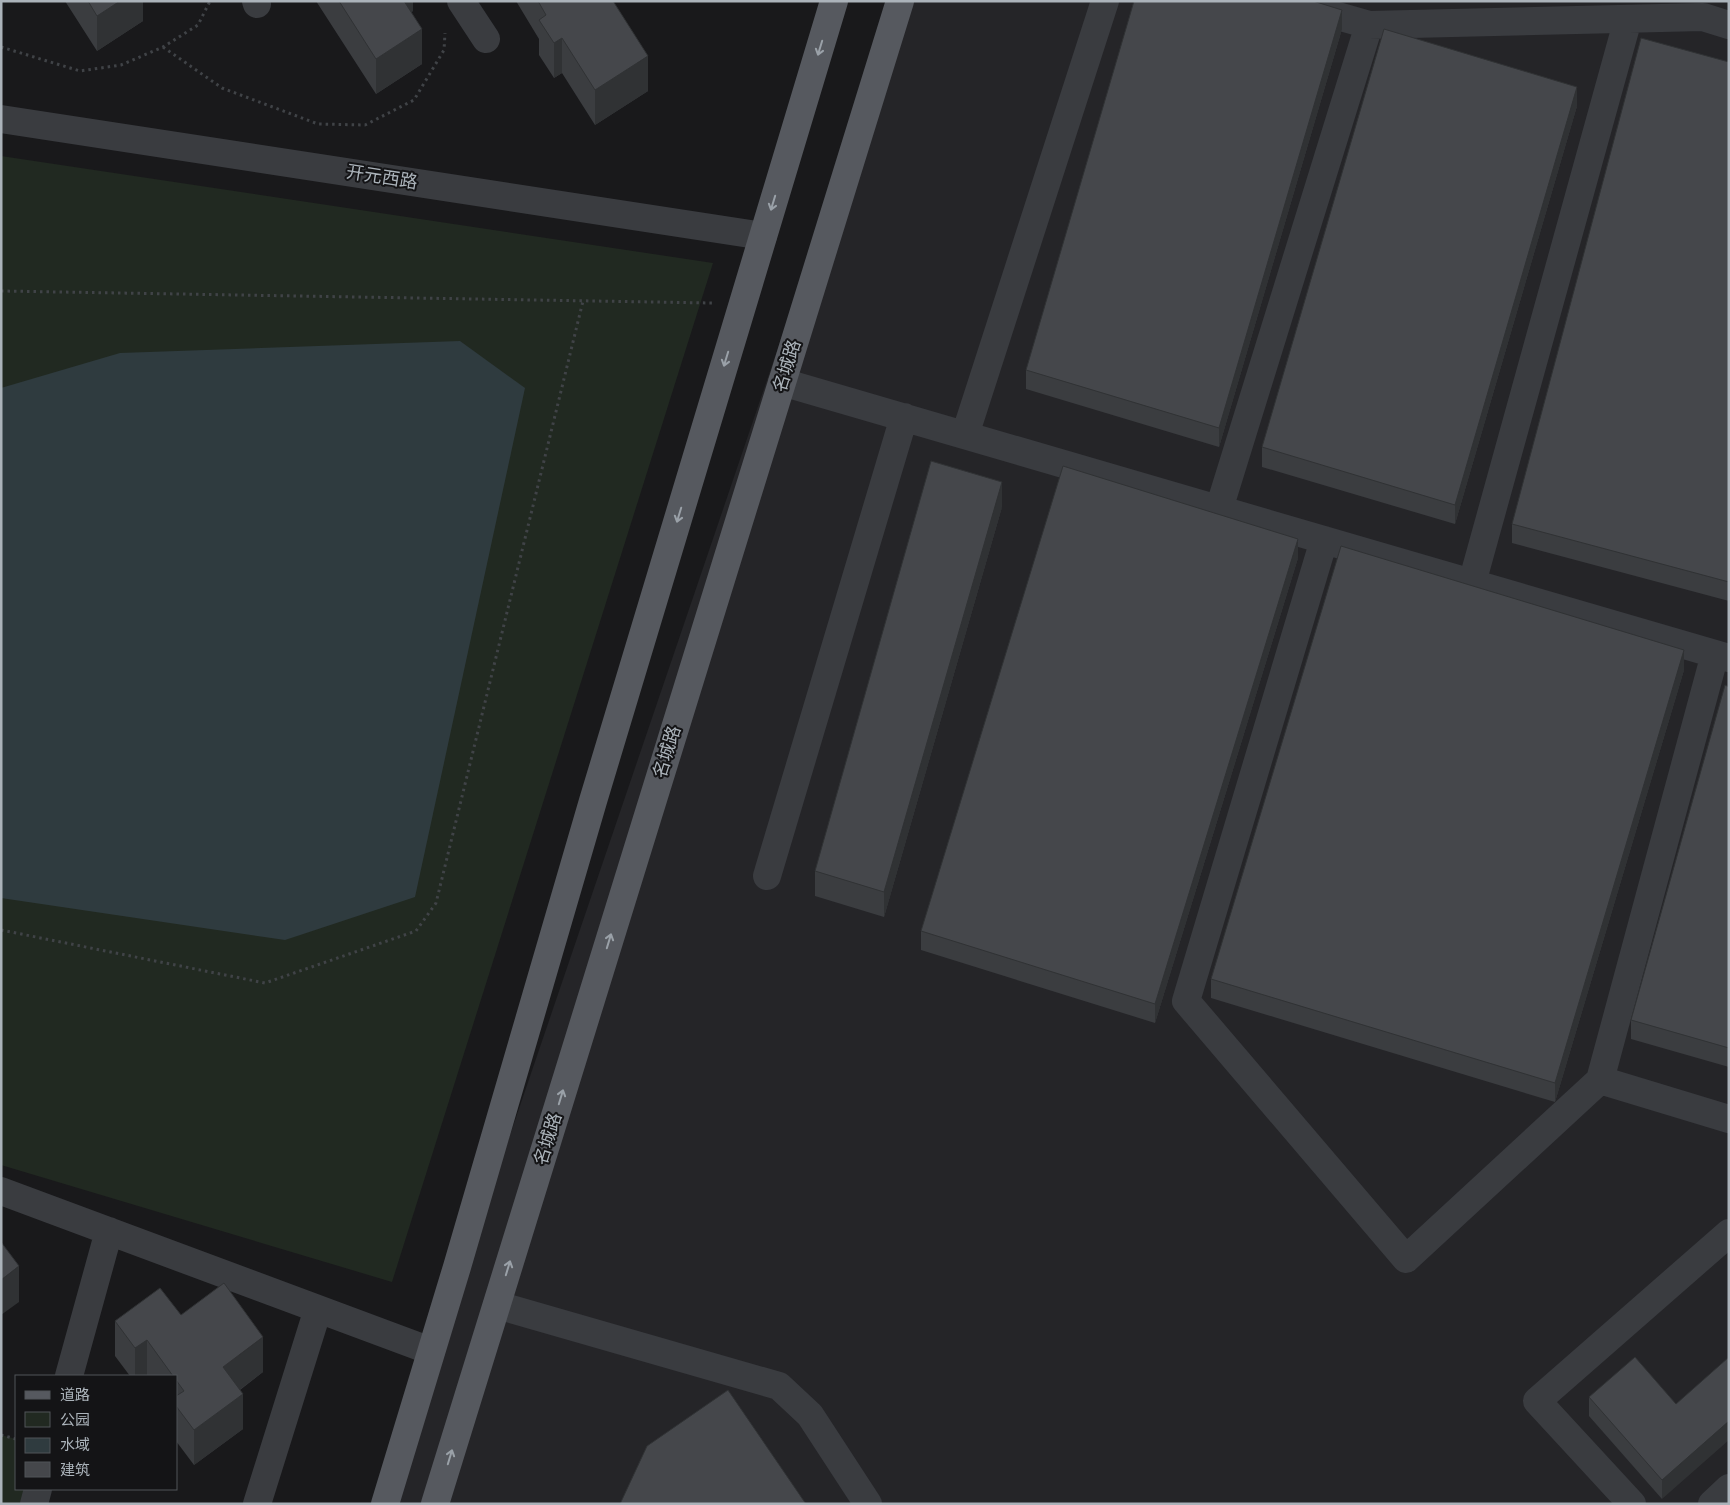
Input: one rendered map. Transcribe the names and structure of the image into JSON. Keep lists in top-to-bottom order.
{
  "streets": {
    "main road": ["名城路"],
    "street": ["开元西路"]
  },
  "legend": [
    "道路",
    "公园",
    "水域",
    "建筑"
  ]
}
